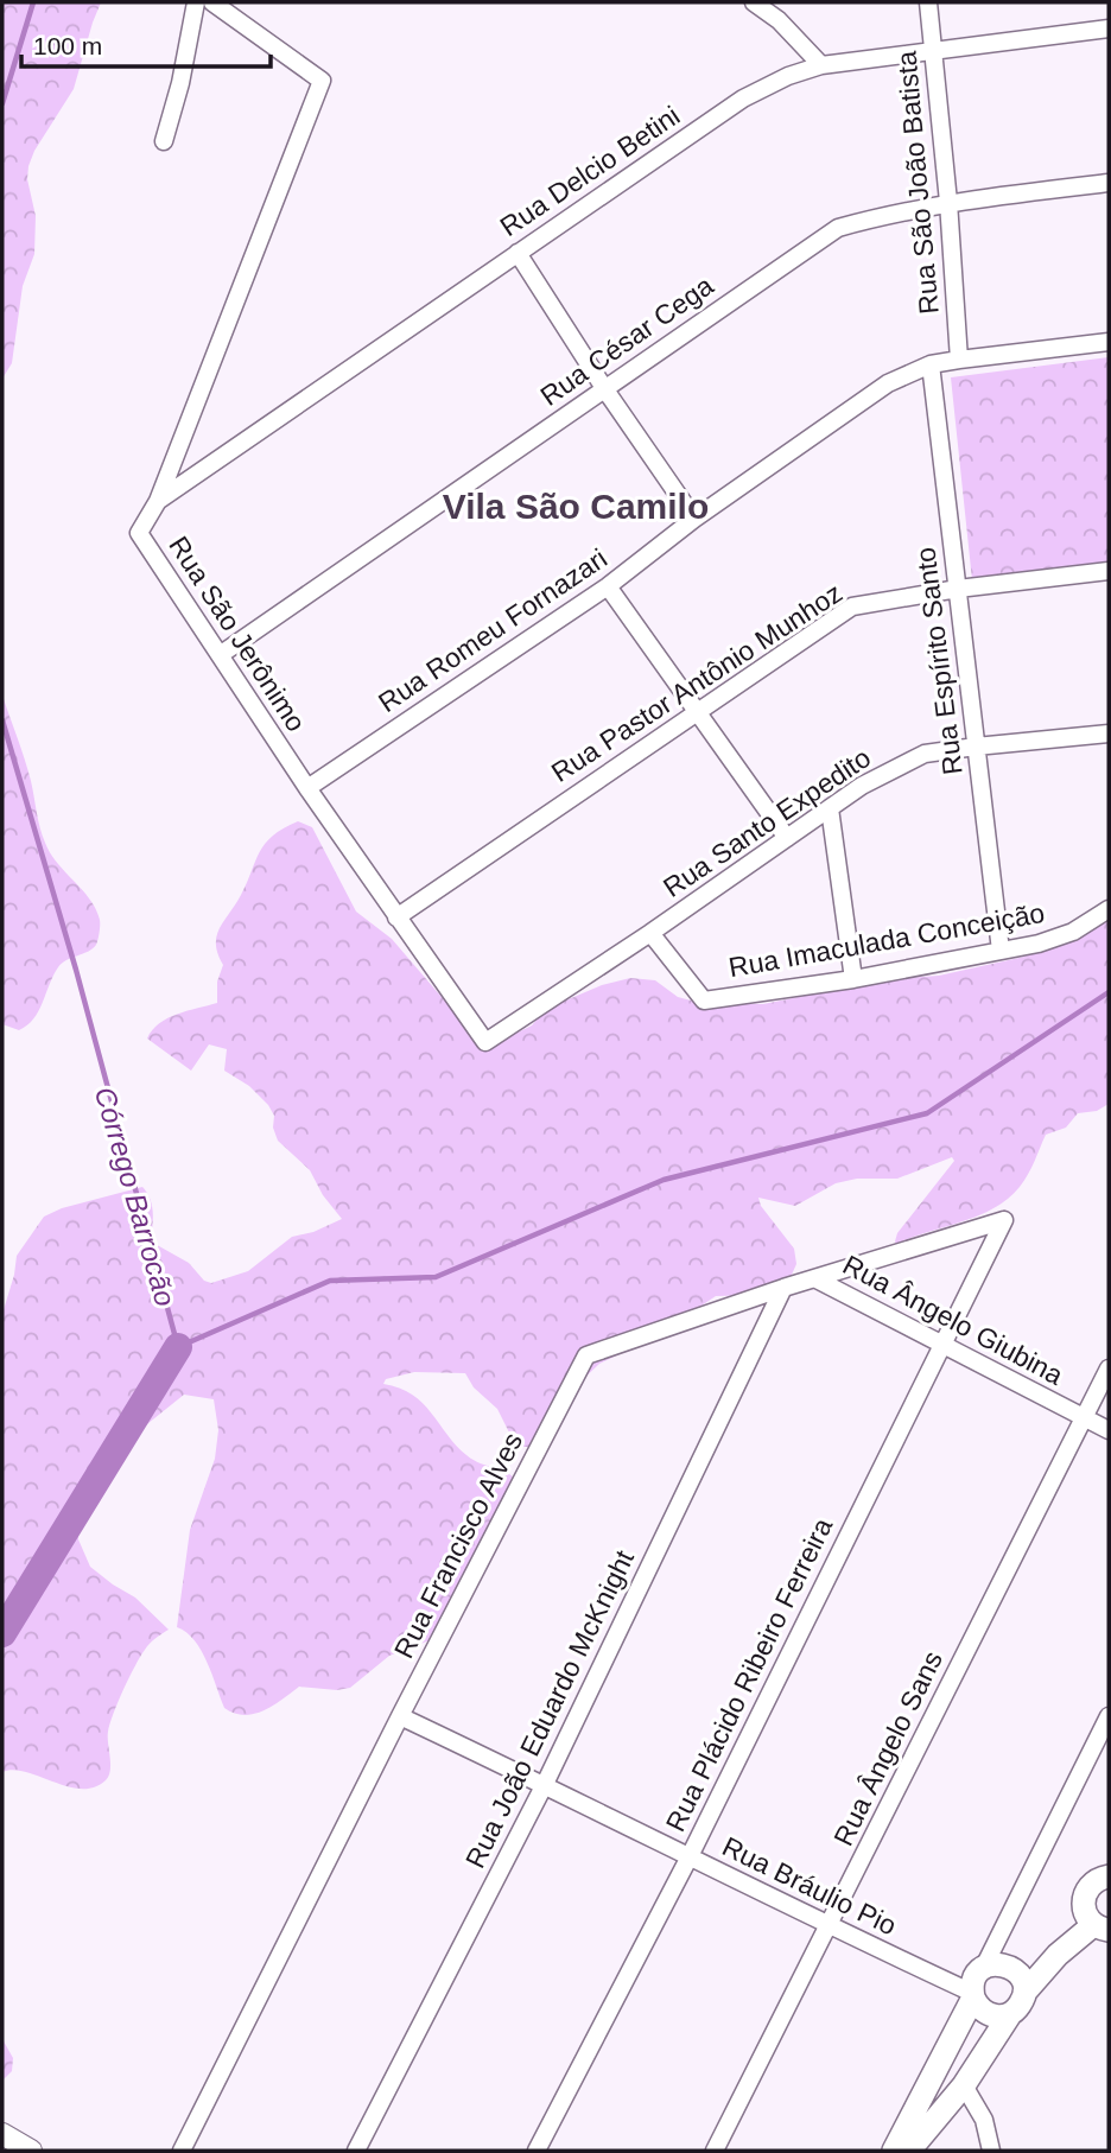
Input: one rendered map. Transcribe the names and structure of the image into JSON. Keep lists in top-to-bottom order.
{
  "streets": {
    "street": [
      "Rua Delcio Betini",
      "Rua São João Batista",
      "Rua César Cega",
      "Rua Romeu Fornazari",
      "Rua São Jerônimo",
      "Rua Espírito Santo",
      "Rua Pastor Antônio Munhoz",
      "Rua Santo Expedito",
      "Rua Imaculada Conceição",
      "Rua Ângelo Giubina",
      "Rua Francisco Alves",
      "Rua Plácido Ribeiro Ferreira",
      "Rua João Eduardo McKnight",
      "Rua Ângelo Sans",
      "Rua Bráulio Pio"
    ]
  },
  "crossings": [
    ["Rua Delcio Betini", "Rua São João Batista"],
    ["Rua Delcio Betini", "Rua São Jerônimo"],
    ["Rua São João Batista", "Rua César Cega"],
    ["Rua São João Batista", "Rua Romeu Fornazari"],
    ["Rua César Cega", "Rua São Jerônimo"],
    ["Rua Romeu Fornazari", "Rua São Jerônimo"],
    ["Rua Romeu Fornazari", "Rua Espírito Santo"],
    ["Rua São Jerônimo", "Rua Pastor Antônio Munhoz"],
    ["Rua São Jerônimo", "Rua Santo Expedito"],
    ["Rua Espírito Santo", "Rua Pastor Antônio Munhoz"],
    ["Rua Espírito Santo", "Rua Santo Expedito"],
    ["Rua Espírito Santo", "Rua Imaculada Conceição"],
    ["Rua Santo Expedito", "Rua Imaculada Conceição"],
    ["Rua Ângelo Giubina", "Rua Francisco Alves"],
    ["Rua Ângelo Giubina", "Rua Plácido Ribeiro Ferreira"],
    ["Rua Ângelo Giubina", "Rua Ângelo Sans"],
    ["Rua Francisco Alves", "Rua Plácido Ribeiro Ferreira"],
    ["Rua Francisco Alves", "Rua João Eduardo McKnight"],
    ["Rua Francisco Alves", "Rua Bráulio Pio"],
    ["Rua Plácido Ribeiro Ferreira", "Rua Bráulio Pio"],
    ["Rua João Eduardo McKnight", "Rua Bráulio Pio"],
    ["Rua Ângelo Sans", "Rua Bráulio Pio"]
  ],
  "districts": ["Vila São Camilo"],
  "water": ["Córrego Barrocão"],
  "scale_bar": "100 m"
}
